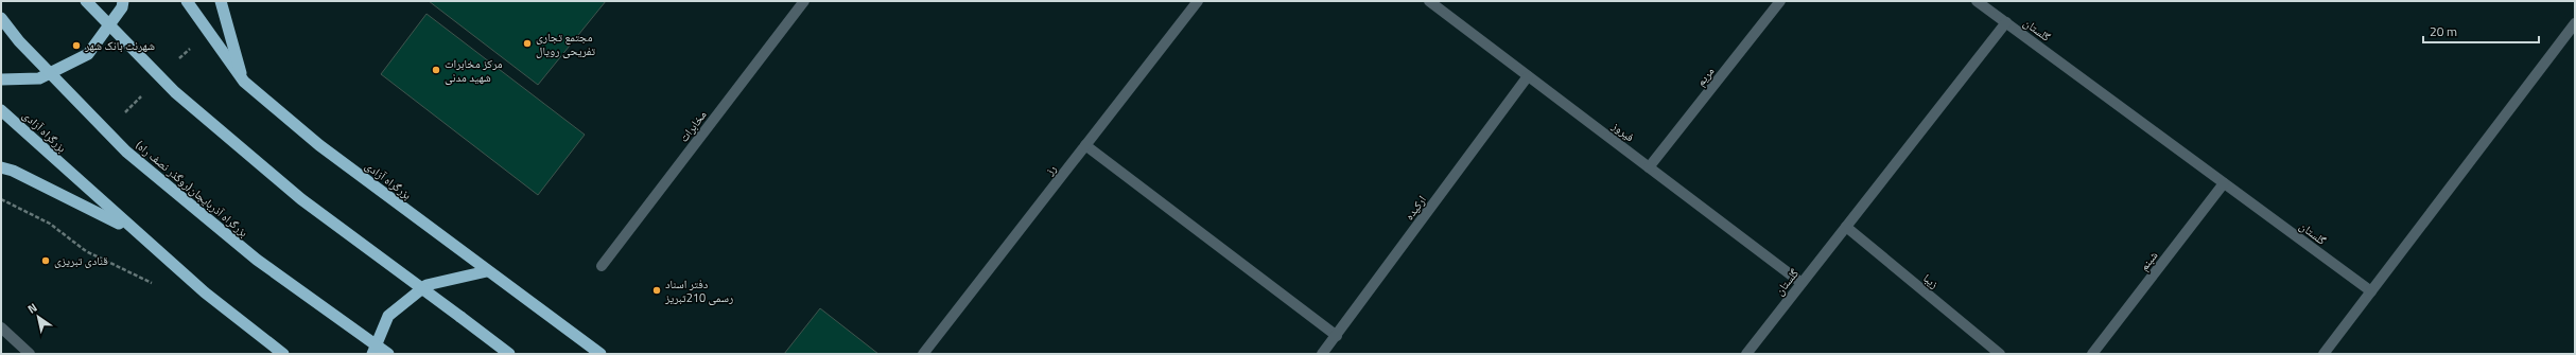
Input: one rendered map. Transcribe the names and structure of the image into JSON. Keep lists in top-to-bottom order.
{
  "streets": {
    "highway": ["بزرگراه آزادی", "بزرگراه آذربایجان(روگذر نصف راه)"],
    "street": [
      "گلستان",
      "مریم",
      "مخابرات",
      "فیروز",
      "رز",
      "ارکیده",
      "شبنم",
      "زیبا"
    ]
  },
  "crossings": [
    ["گلستان", "فیروز"],
    ["گلستان", "شبنم"],
    ["گلستان", "زیبا"],
    ["مریم", "فیروز"],
    ["فیروز", "ارکیده"]
  ],
  "places": [
    "مجتمع تجاری تفریحی رویال",
    "شهرنت بانک شهر",
    "مرکز مخابرات شهید مدنی",
    "قنادی تبریزی",
    "دفتر اسناد رسمی 210تبریز"
  ],
  "scale_bar": "20 m",
  "north": "top left"
}
